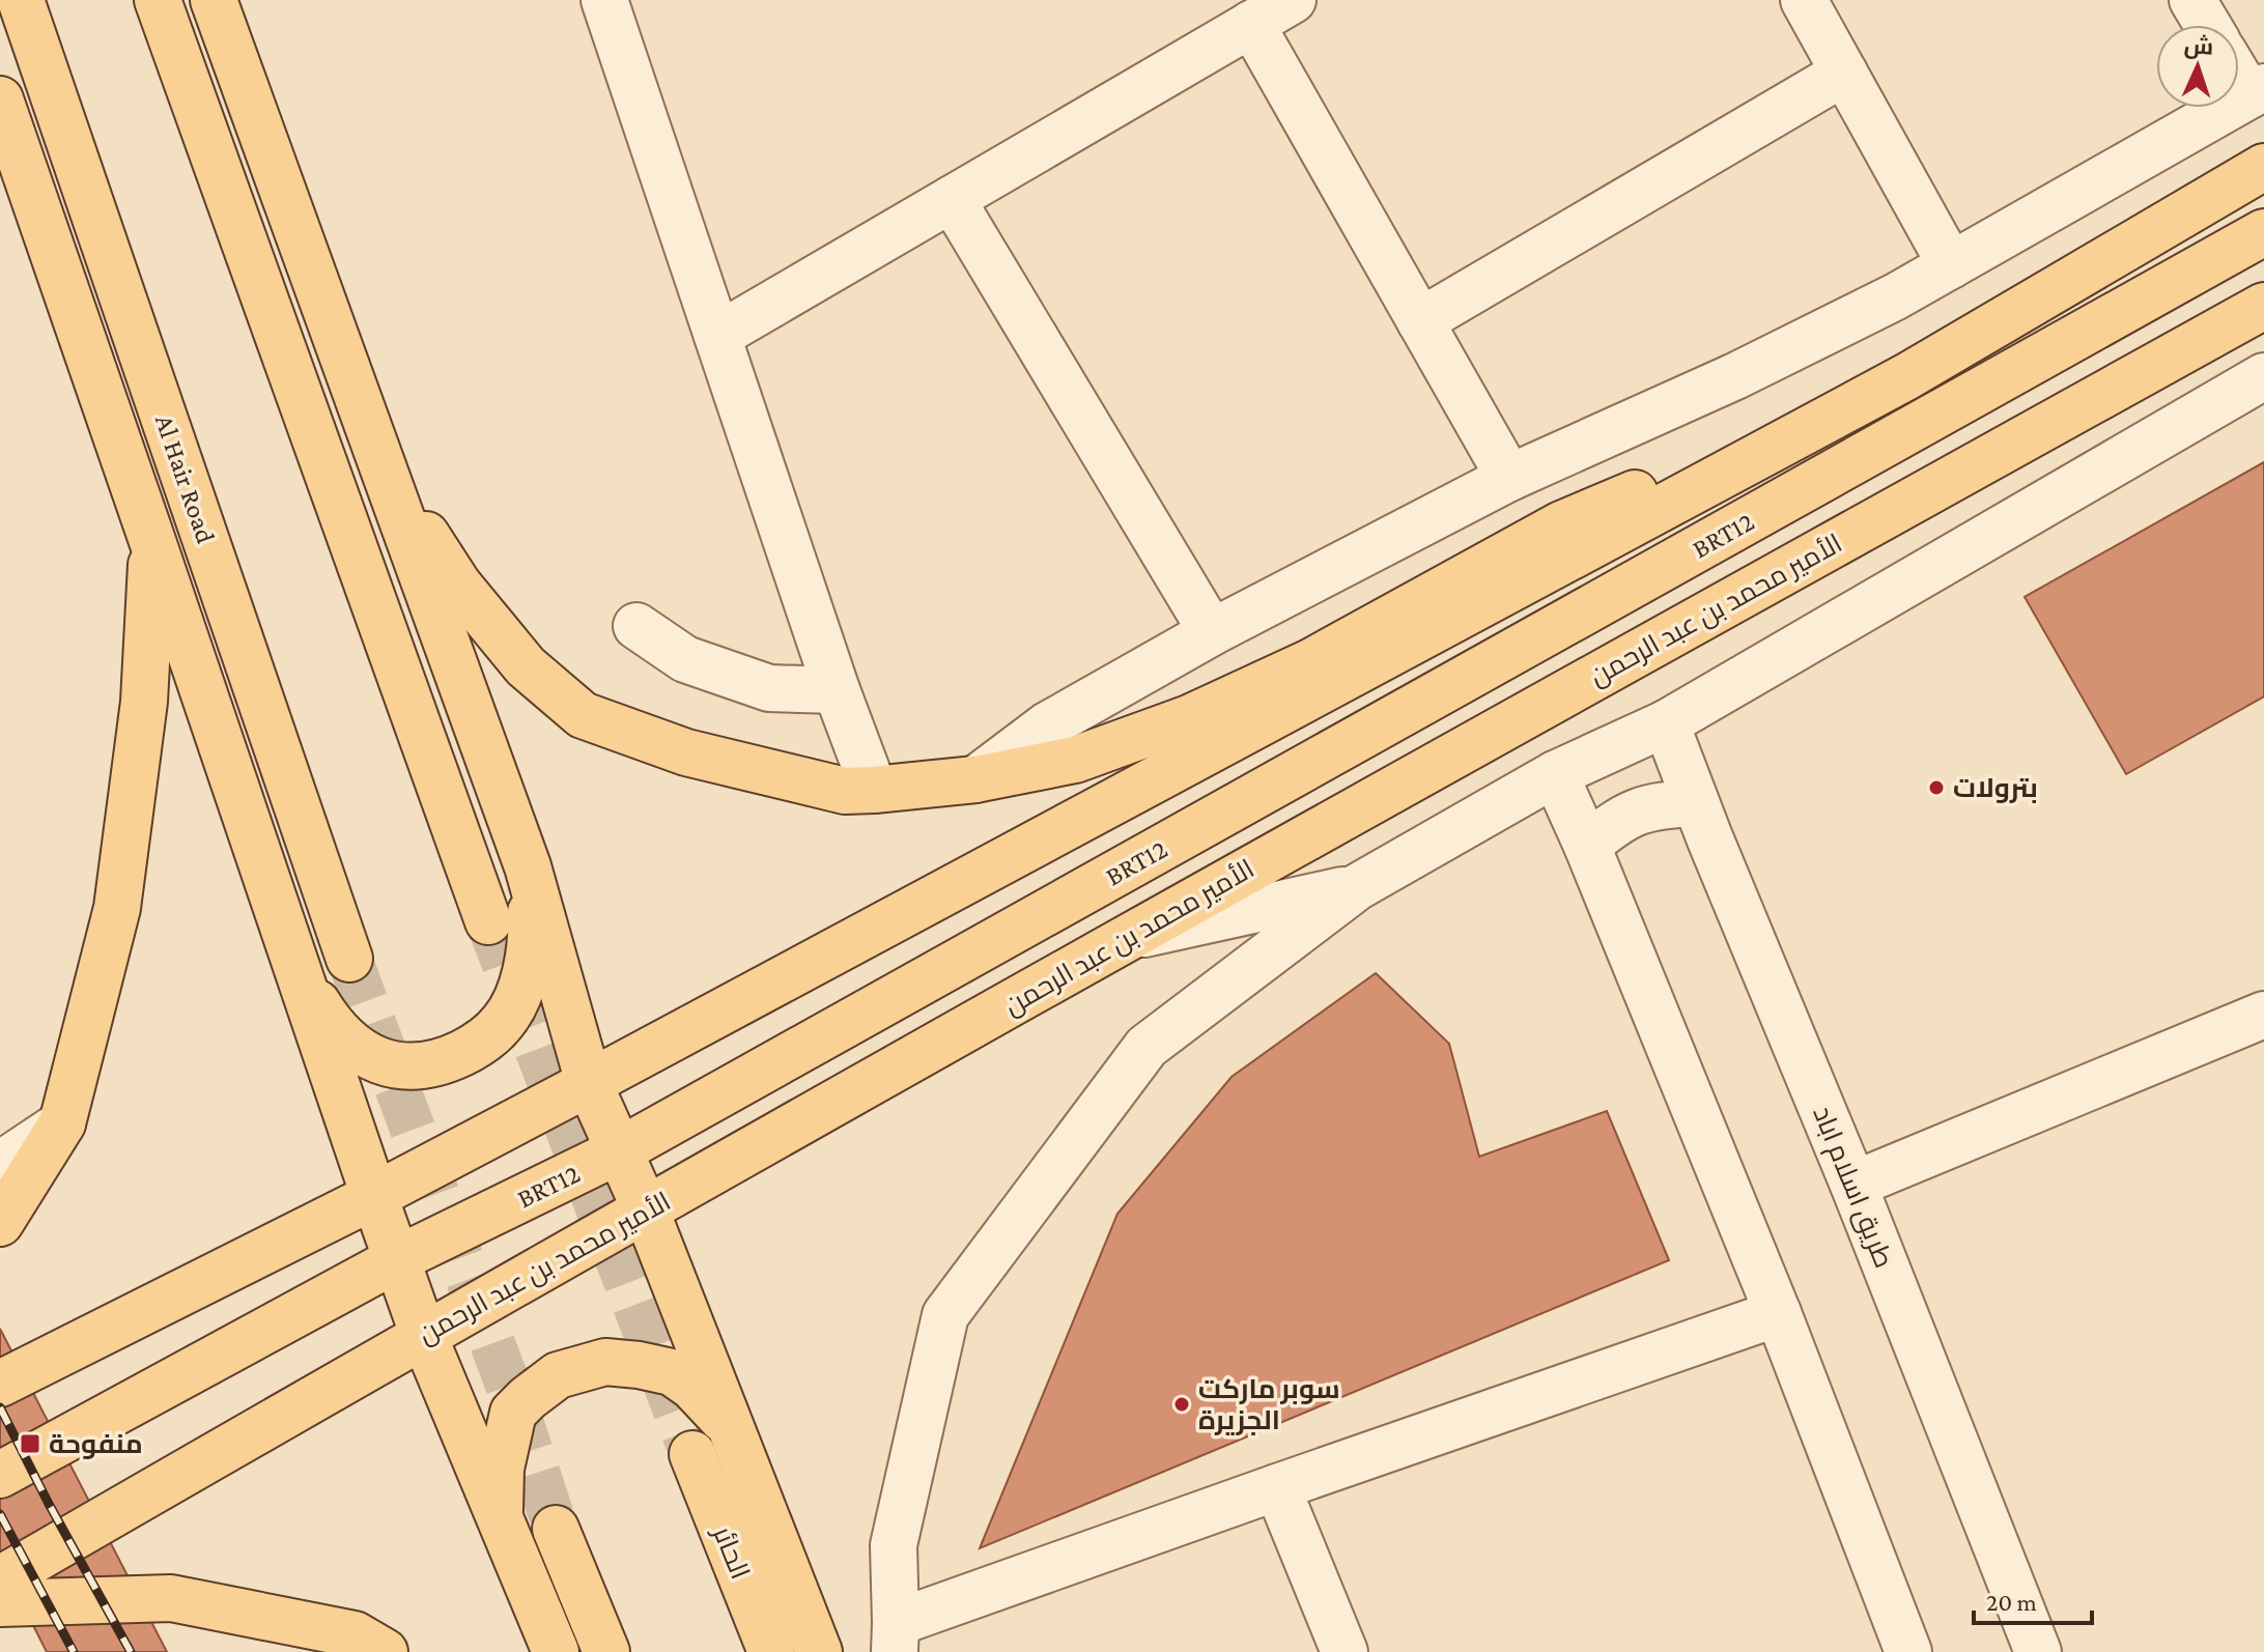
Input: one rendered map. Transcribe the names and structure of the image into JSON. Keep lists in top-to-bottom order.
{
  "streets": {
    "main road": [
      "Al Hair Road",
      "BRT12",
      "الأمير محمد بن عبد الرحمن",
      "الحائر"
    ],
    "street": ["طريق اسلام اباد"]
  },
  "places": {
    "other": ["بترولات", "سوبر ماركت الجزيرة"],
    "transit": ["منفوحة"]
  },
  "scale_bar": "20 m",
  "north": "top"
}
